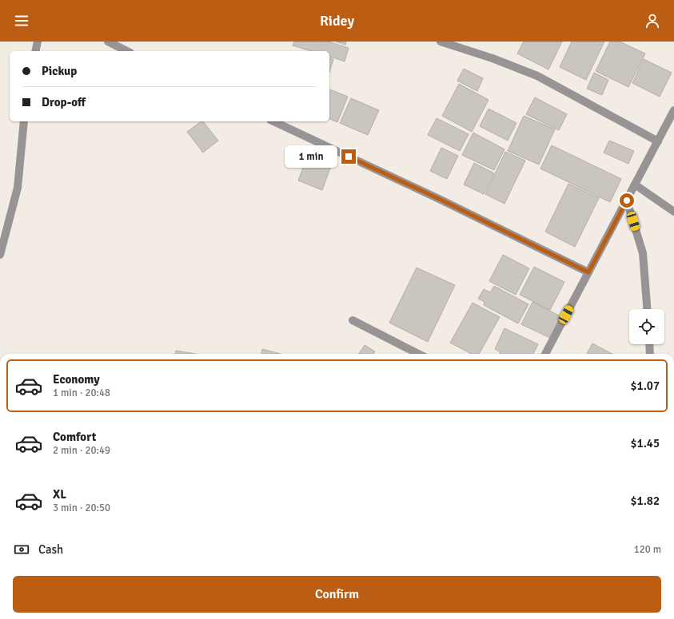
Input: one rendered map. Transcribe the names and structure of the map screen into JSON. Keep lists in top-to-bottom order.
{
  "page": {
    "header": "Ridey",
    "banner": ["Pickup", "Drop-off"],
    "bubble": "1 min",
    "list": [
      {
        "name": "Economy",
        "note": "1 min · 20:48",
        "value": "$1.07"
      },
      {
        "name": "Comfort",
        "note": "2 min · 20:49",
        "value": "$1.45"
      },
      {
        "name": "XL",
        "note": "3 min · 20:50",
        "value": "$1.82"
      }
    ],
    "pay": ["Cash", "120 m"],
    "buttons": "Confirm"
  }
}
